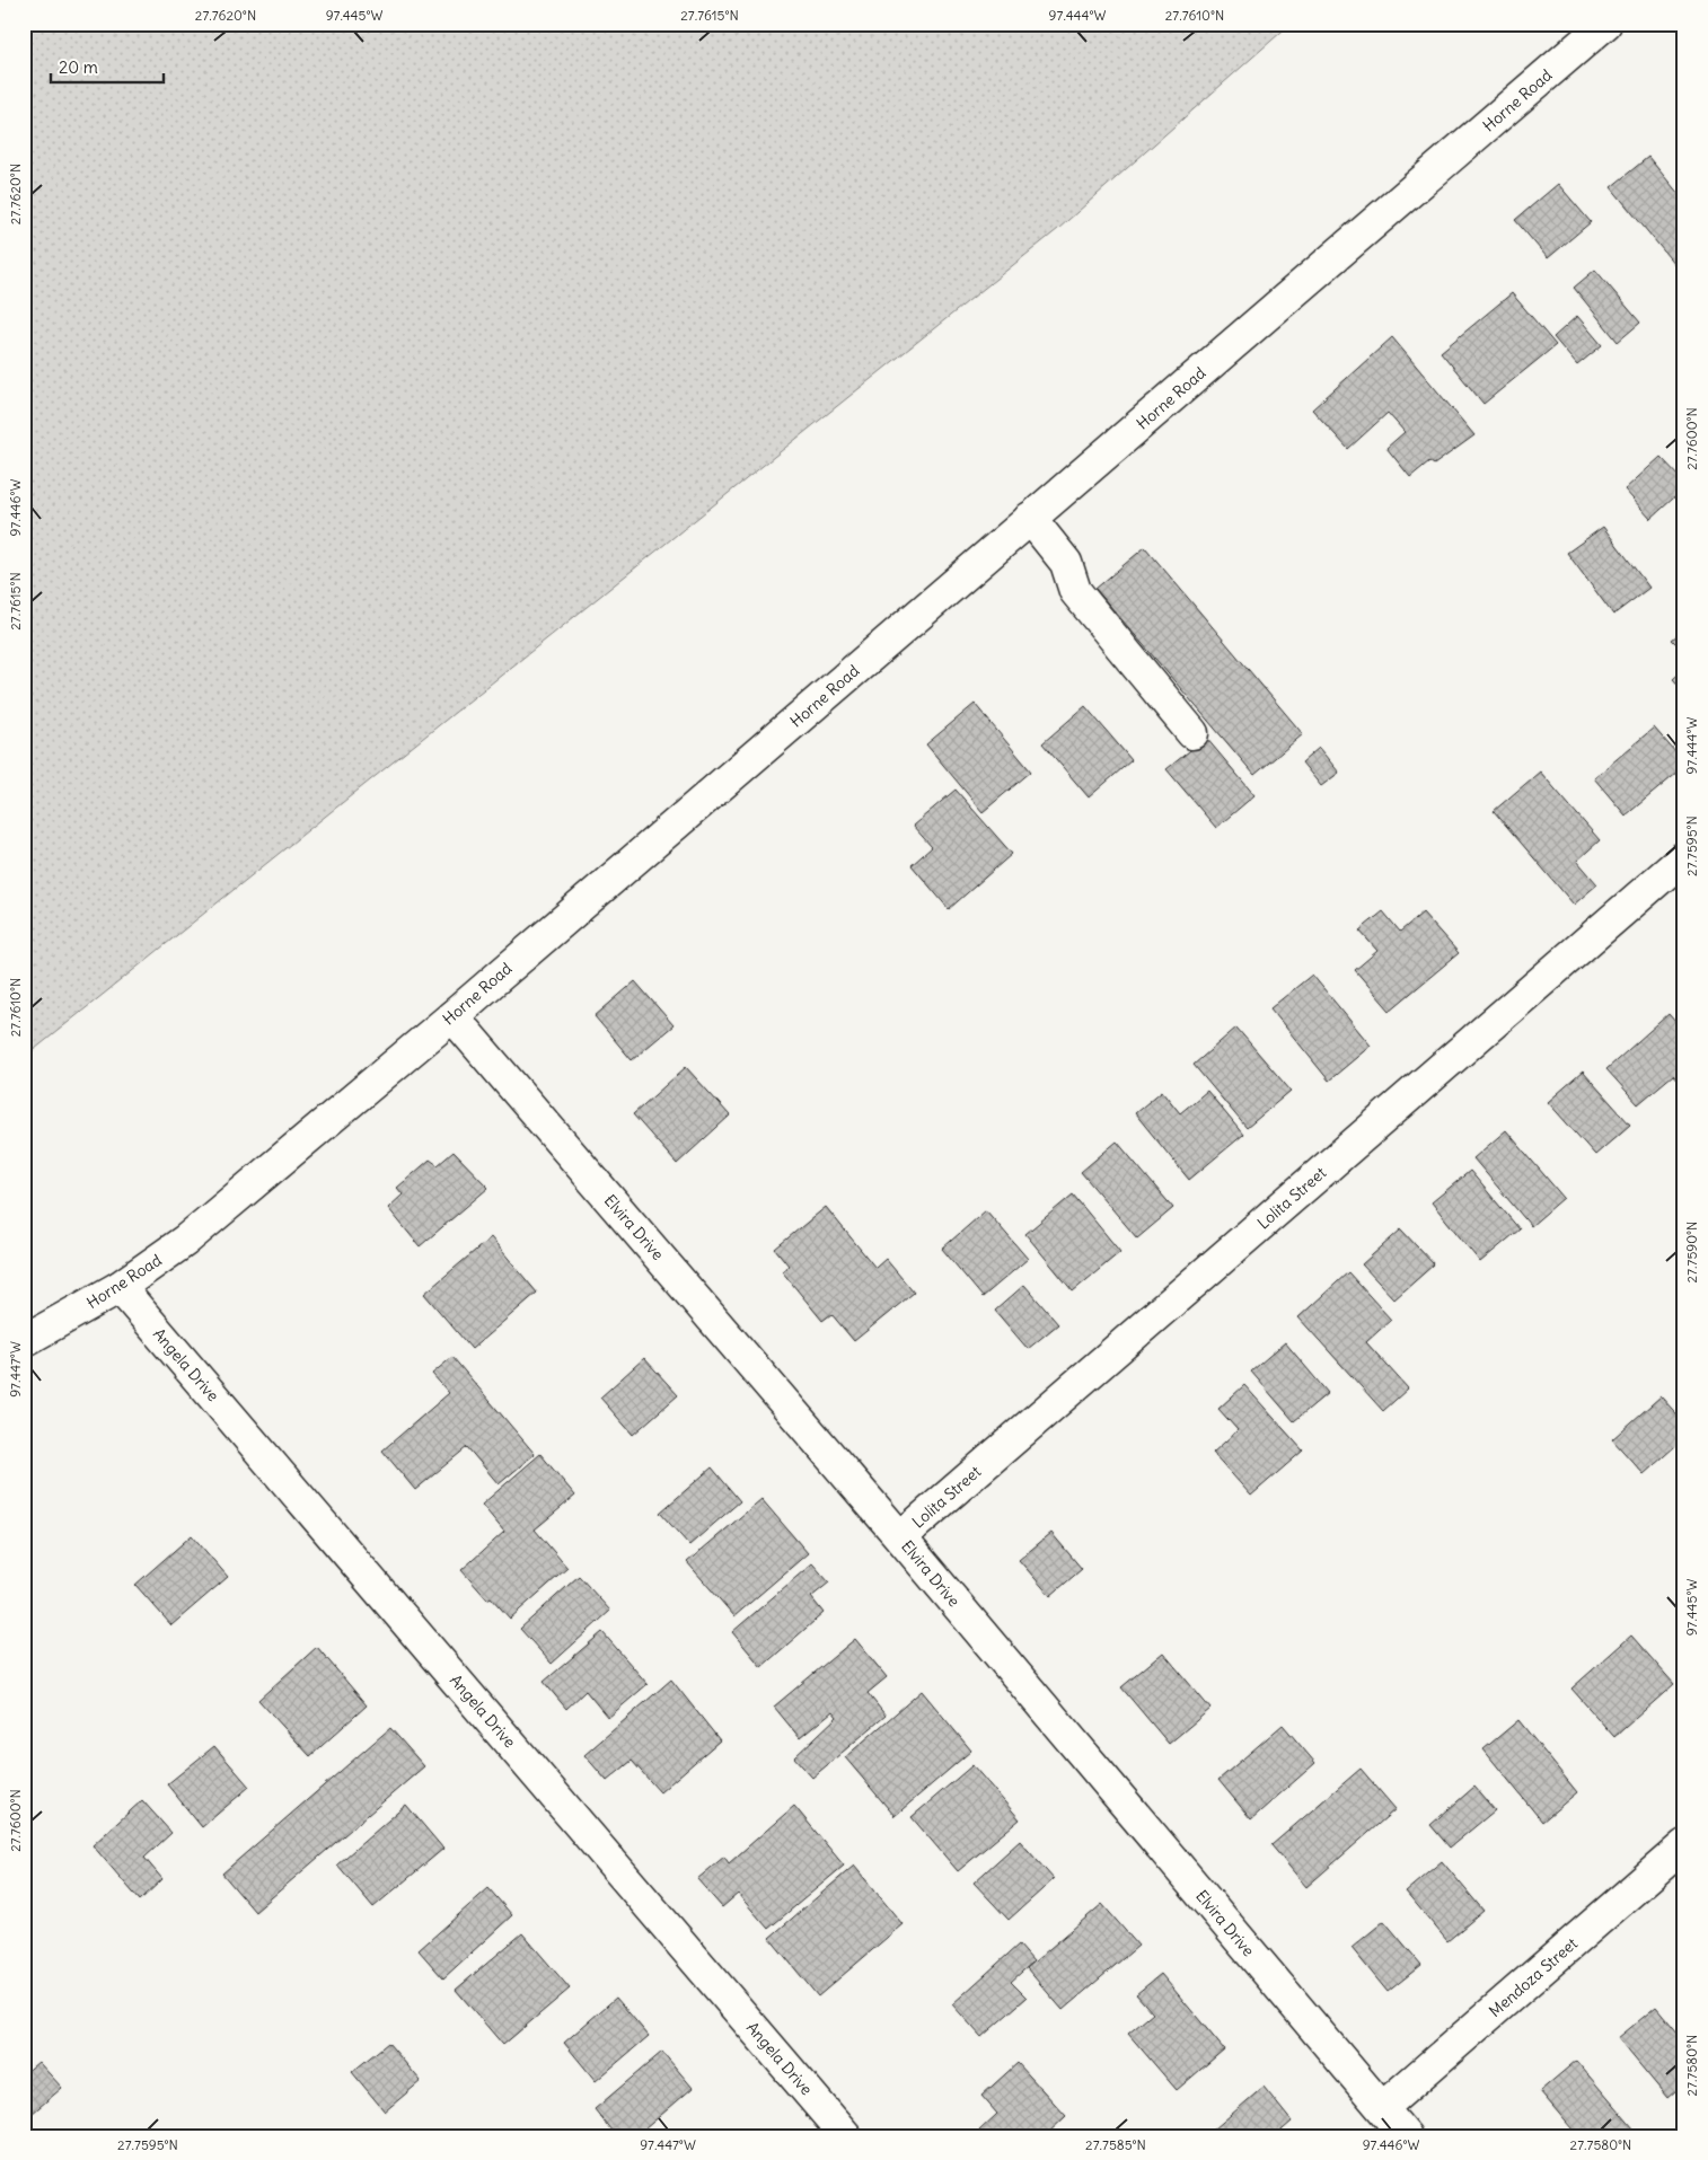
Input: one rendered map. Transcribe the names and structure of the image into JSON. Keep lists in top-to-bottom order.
{
  "streets": {
    "street": [
      "Horne Road",
      "Lolita Street",
      "Elvira Drive",
      "Angela Drive",
      "Mendoza Street"
    ]
  },
  "crossings": [
    ["Horne Road", "Elvira Drive"],
    ["Horne Road", "Angela Drive"],
    ["Lolita Street", "Elvira Drive"],
    ["Elvira Drive", "Mendoza Street"]
  ],
  "scale_bar": "20 m",
  "coordinates": [
    "27.7620°N",
    "97.445°W",
    "27.7615°N",
    "97.444°W",
    "27.7610°N",
    "27.7600°N",
    "97.446°W",
    "27.7595°N",
    "27.7590°N",
    "97.447°W",
    "27.7580°N",
    "27.7585°N"
  ]
}
